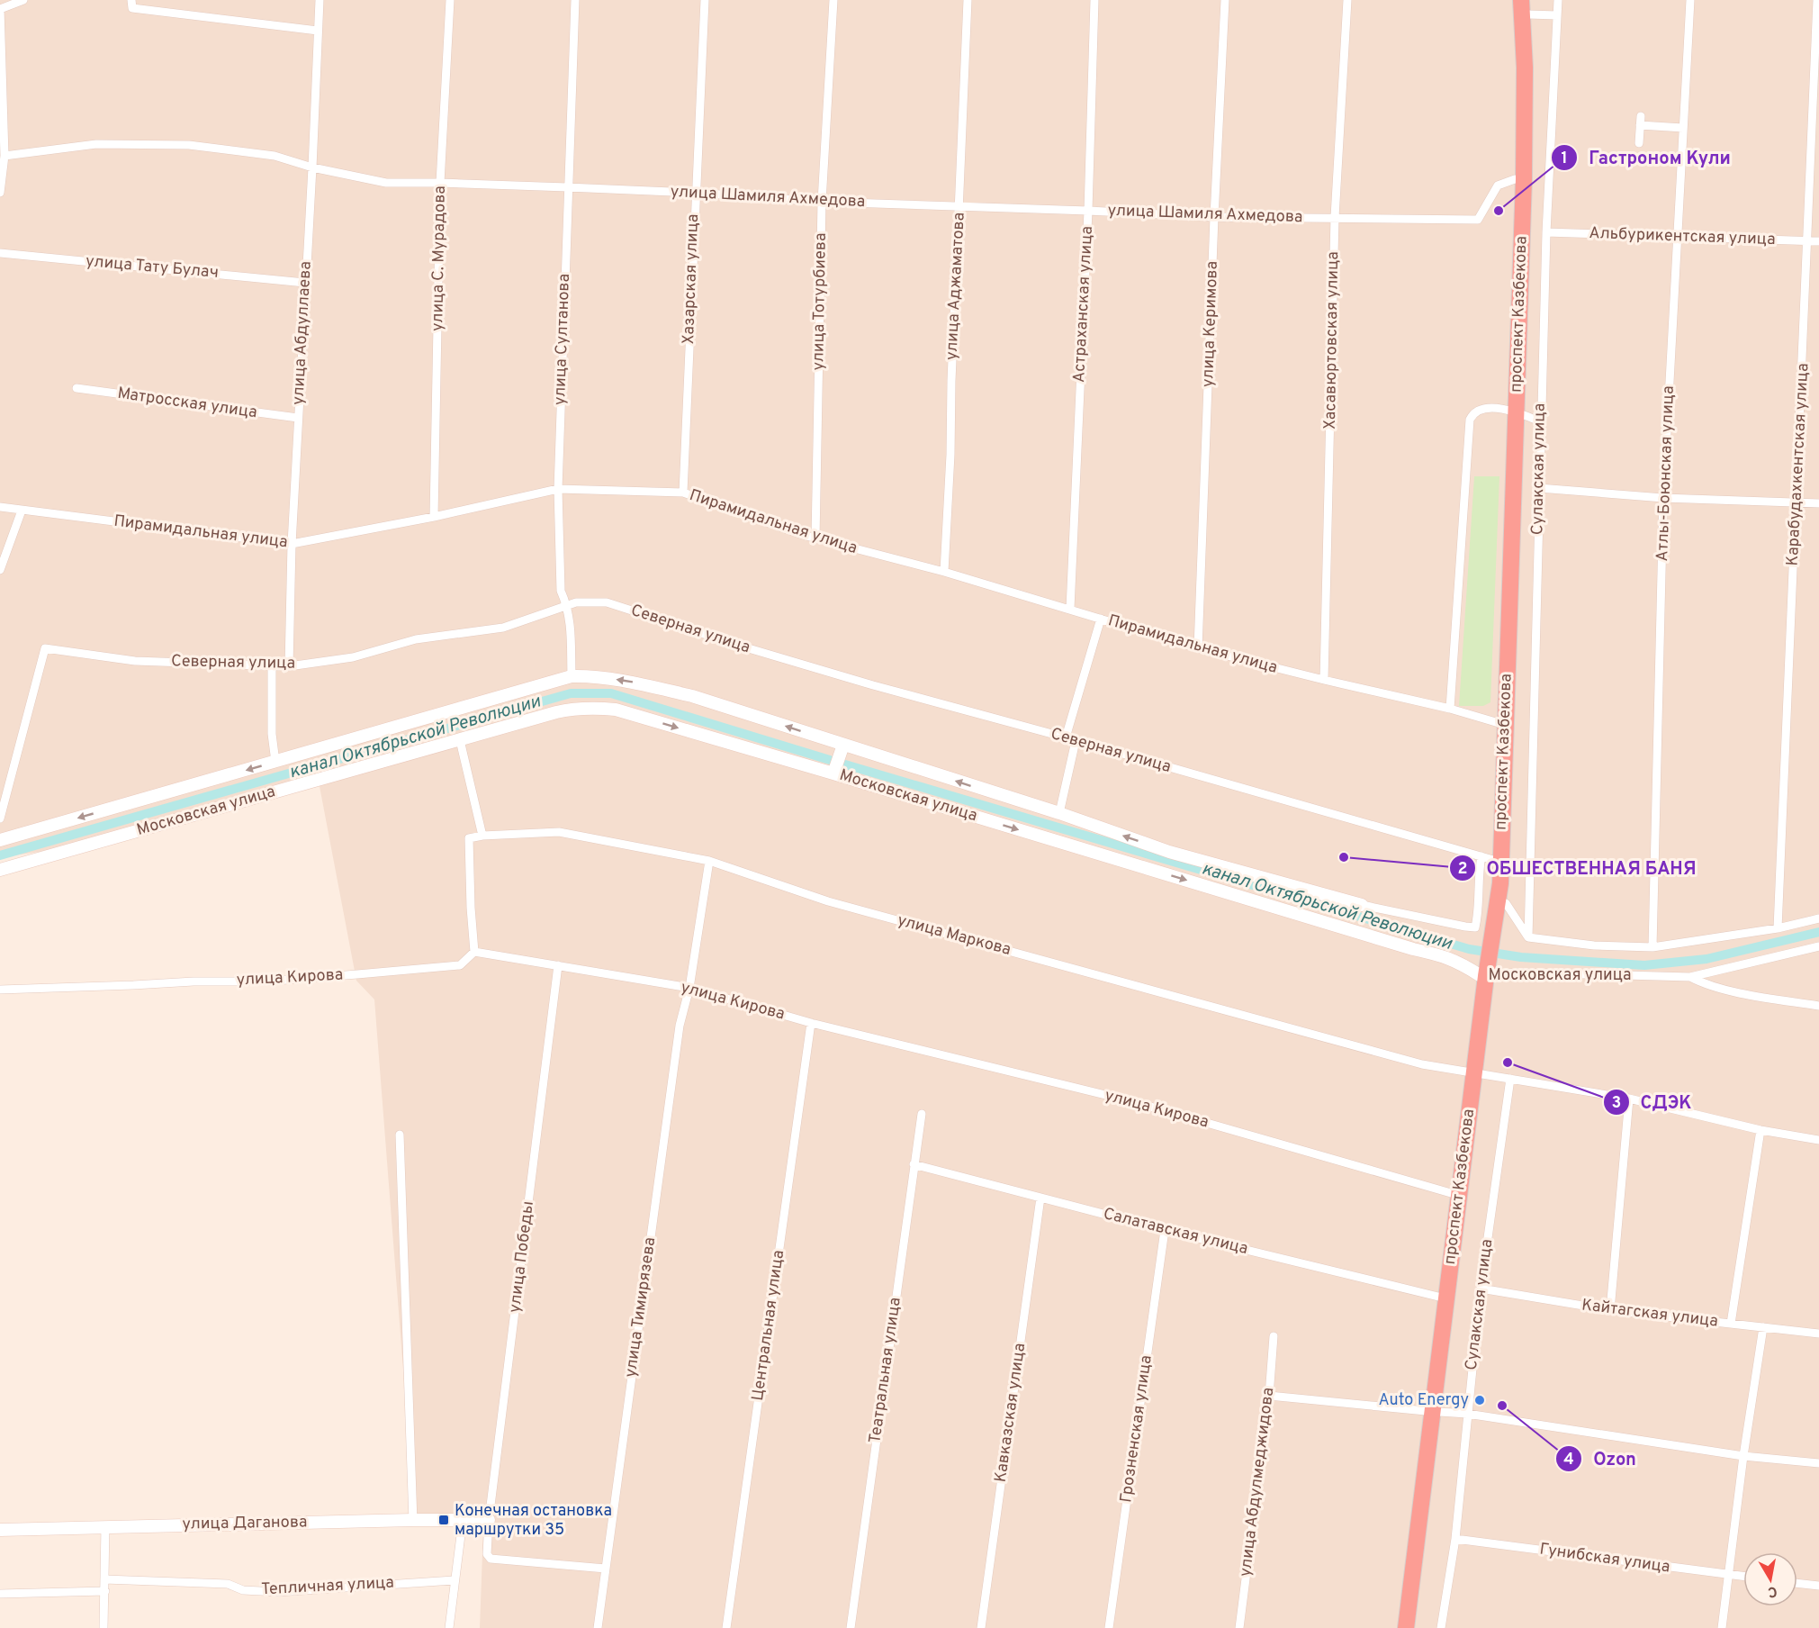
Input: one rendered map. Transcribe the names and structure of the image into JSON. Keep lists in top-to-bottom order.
{
  "streets": {
    "highway": ["проспект Казбекова"],
    "main road": ["Московская улица", "улица Даганова"],
    "street": [
      "улица Шамиля Ахмедова",
      "Альбурикентская улица",
      "улица С. Мурадова",
      "улица Тату Булач",
      "Хазарская улица",
      "улица Аджаматова",
      "улица Тотурбиева",
      "Астраханская улица",
      "улица Керимова",
      "улица Абдуллаева",
      "улица Султанова",
      "Хасавюртовская улица",
      "Матросская улица",
      "Карабудахкентская улица",
      "Сулакская улица",
      "Атлы-Боюнская улица",
      "Пирамидальная улица",
      "Северная улица",
      "улица Маркова",
      "улица Кирова",
      "Салатавская улица",
      "улица Победы",
      "улица Тимирязева",
      "Кайтагская улица",
      "Центральная улица",
      "Театральная улица",
      "Кавказская улица",
      "Грозненская улица",
      "улица Абдулмеджидова",
      "Гунибская улица",
      "Тепличная улица"
    ]
  },
  "crossings": [
    ["улица Шамиля Ахмедова", "улица С. Мурадова"],
    ["улица Шамиля Ахмедова", "Хазарская улица"],
    ["улица Шамиля Ахмедова", "улица Аджаматова"],
    ["улица Шамиля Ахмедова", "улица Тотурбиева"],
    ["улица Шамиля Ахмедова", "Астраханская улица"],
    ["улица Шамиля Ахмедова", "проспект Казбекова"],
    ["улица Шамиля Ахмедова", "улица Керимова"],
    ["улица Шамиля Ахмедова", "улица Абдуллаева"],
    ["улица Шамиля Ахмедова", "улица Султанова"],
    ["улица Шамиля Ахмедова", "Хасавюртовская улица"],
    ["Альбурикентская улица", "Карабудахкентская улица"],
    ["Альбурикентская улица", "Сулакская улица"],
    ["Альбурикентская улица", "Атлы-Боюнская улица"],
    ["улица С. Мурадова", "Пирамидальная улица"],
    ["улица Тату Булач", "улица Абдуллаева"],
    ["Хазарская улица", "Пирамидальная улица"],
    ["улица Аджаматова", "Пирамидальная улица"],
    ["улица Тотурбиева", "Пирамидальная улица"],
    ["Астраханская улица", "Пирамидальная улица"],
    ["проспект Казбекова", "Пирамидальная улица"],
    ["проспект Казбекова", "Северная улица"],
    ["проспект Казбекова", "Московская улица"],
    ["проспект Казбекова", "улица Маркова"],
    ["проспект Казбекова", "улица Кирова"],
    ["проспект Казбекова", "Салатавская улица"],
    ["улица Керимова", "Пирамидальная улица"],
    ["улица Абдуллаева", "Матросская улица"],
    ["улица Абдуллаева", "Пирамидальная улица"],
    ["улица Абдуллаева", "Северная улица"],
    ["улица Султанова", "Пирамидальная улица"],
    ["улица Султанова", "Северная улица"],
    ["улица Султанова", "Московская улица"],
    ["Хасавюртовская улица", "Пирамидальная улица"],
    ["Сулакская улица", "улица Маркова"],
    ["Сулакская улица", "Кайтагская улица"],
    ["Сулакская улица", "Гунибская улица"],
    ["Северная улица", "Московская улица"],
    ["улица Маркова", "улица Тимирязева"],
    ["улица Кирова", "улица Победы"],
    ["улица Кирова", "улица Тимирязева"],
    ["улица Кирова", "Центральная улица"],
    ["Салатавская улица", "Театральная улица"],
    ["Салатавская улица", "Кавказская улица"],
    ["Салатавская улица", "Грозненская улица"],
    ["улица Победы", "улица Тимирязева"],
    ["улица Победы", "улица Даганова"]
  ],
  "water": ["канал Октябрьской Революции"],
  "places": {
    "other": [
      "Гастроном Кули",
      "ОБШЕСТВЕННАЯ БАНЯ",
      "СДЭК",
      "Auto Energy",
      "Ozon"
    ],
    "transit": ["Конечная остановка маршрутки 35"]
  },
  "north": "bottom"
}
